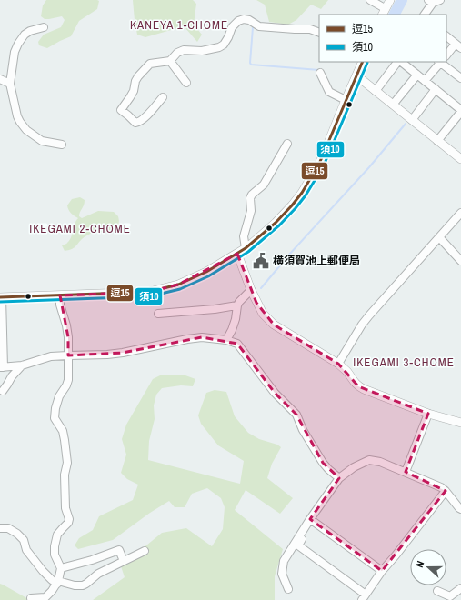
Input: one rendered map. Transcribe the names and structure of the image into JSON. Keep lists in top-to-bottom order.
{
  "districts": ["KANEYA 1-CHOME", "IKEGAMI 2-CHOME", "IKEGAMI 3-CHOME"],
  "places": {
    "public building": ["横須賀池上郵便局"]
  },
  "lines": ["transit line 逗15", "transit line 須10"],
  "legend": ["逗15", "須10"],
  "north": "left"
}
